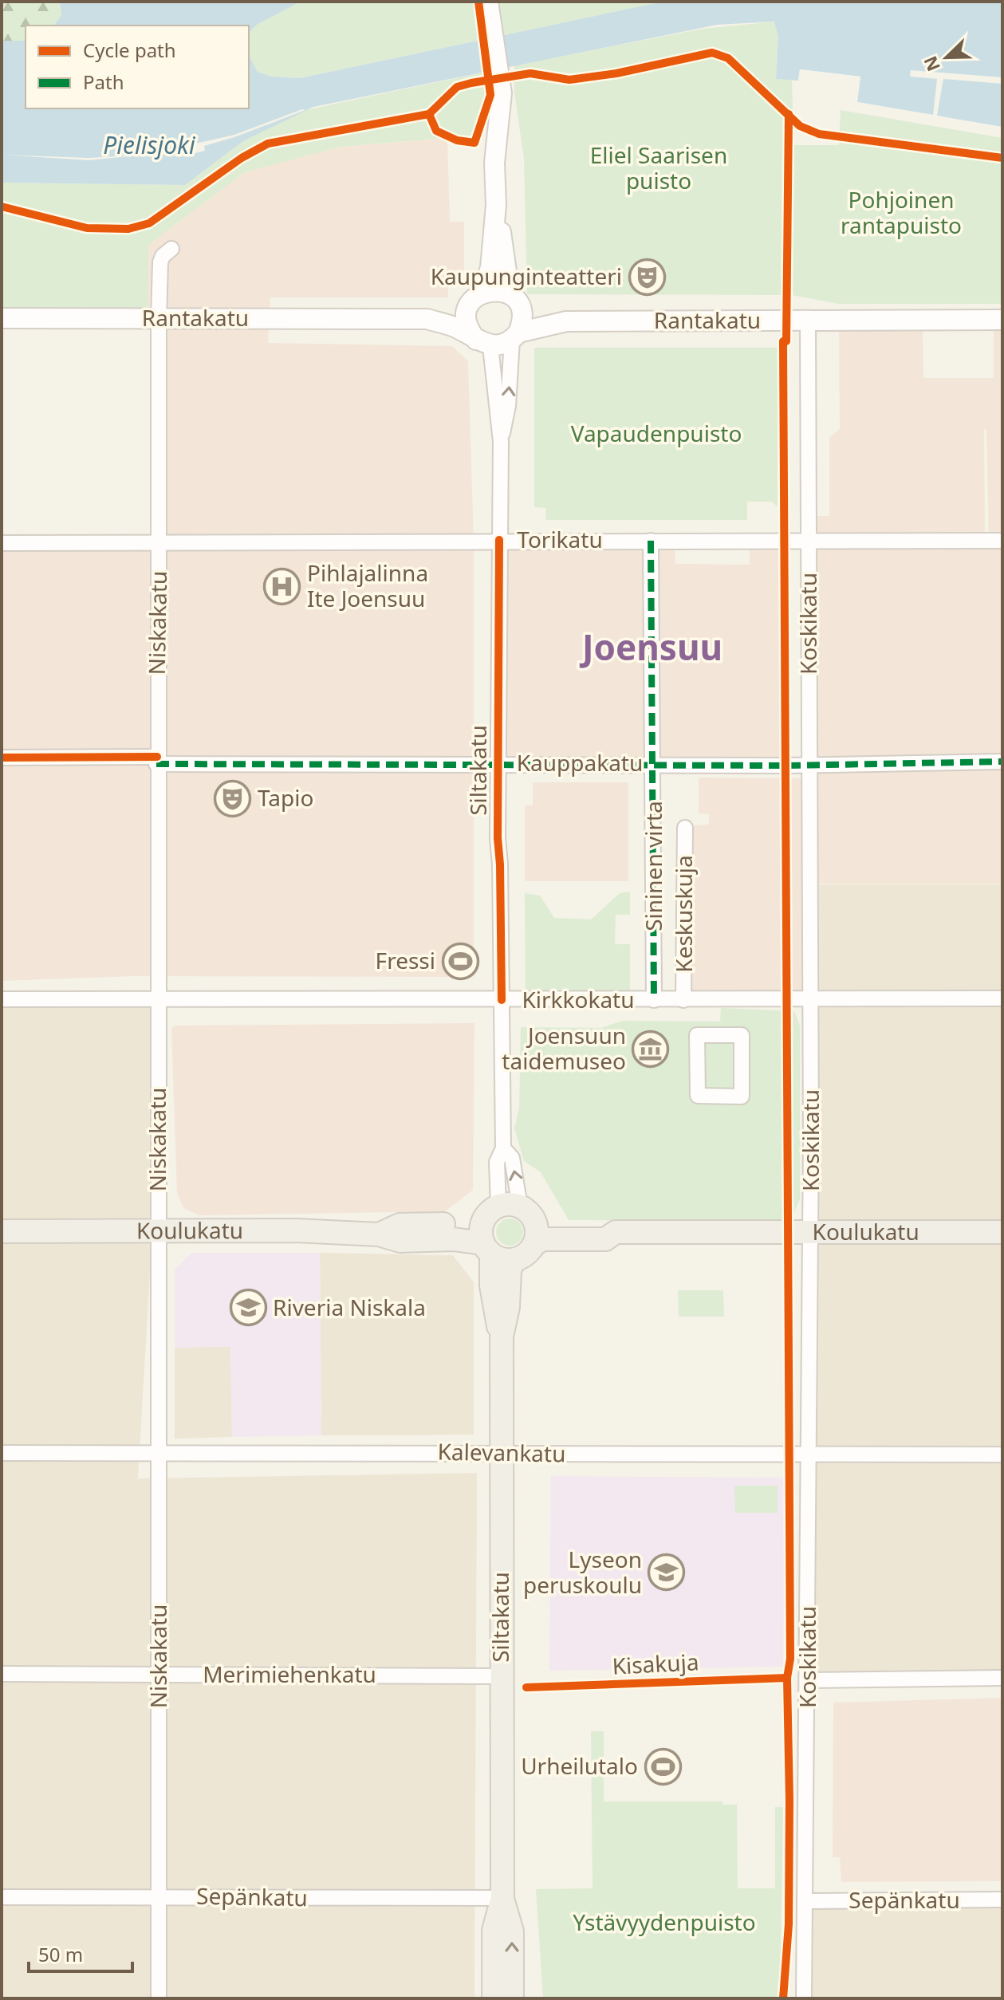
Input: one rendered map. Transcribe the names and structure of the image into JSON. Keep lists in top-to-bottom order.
{
  "streets": {
    "main road": ["Rantakatu", "Siltakatu", "Koulukatu"],
    "street": [
      "Torikatu",
      "Niskakatu",
      "Koskikatu",
      "Kauppakatu",
      "Sininen virta",
      "Keskuskuja",
      "Kirkkokatu",
      "Kalevankatu",
      "Merimiehenkatu",
      "Sepänkatu"
    ],
    "cycle path": ["Kisakuja"]
  },
  "crossings": [
    ["Rantakatu", "Niskakatu"],
    ["Rantakatu", "Koskikatu"],
    ["Rantakatu", "Siltakatu"],
    ["Torikatu", "Niskakatu"],
    ["Torikatu", "Koskikatu"],
    ["Torikatu", "Siltakatu"],
    ["Torikatu", "Sininen virta"],
    ["Niskakatu", "Kauppakatu"],
    ["Niskakatu", "Kirkkokatu"],
    ["Niskakatu", "Koulukatu"],
    ["Niskakatu", "Kalevankatu"],
    ["Niskakatu", "Merimiehenkatu"],
    ["Niskakatu", "Sepänkatu"],
    ["Koskikatu", "Kauppakatu"],
    ["Koskikatu", "Kirkkokatu"],
    ["Koskikatu", "Koulukatu"],
    ["Koskikatu", "Kalevankatu"],
    ["Koskikatu", "Sepänkatu"],
    ["Kauppakatu", "Siltakatu"],
    ["Kauppakatu", "Sininen virta"],
    ["Siltakatu", "Kirkkokatu"],
    ["Siltakatu", "Koulukatu"],
    ["Siltakatu", "Kalevankatu"],
    ["Siltakatu", "Merimiehenkatu"],
    ["Siltakatu", "Sepänkatu"],
    ["Sininen virta", "Kirkkokatu"],
    ["Keskuskuja", "Kirkkokatu"]
  ],
  "districts": ["Joensuu"],
  "water": ["Pielisjoki"],
  "parks": [
    "Eliel Saarisen puisto",
    "Pohjoinen rantapuisto",
    "Vapaudenpuisto",
    "Ystävyydenpuisto"
  ],
  "places": {
    "theatre": ["Kaupunginteatteri", "Tapio"],
    "hospital": ["Pihlajalinna Ite Joensuu"],
    "sports": ["Fressi", "Urheilutalo"],
    "museum": ["Joensuun taidemuseo"],
    "school or university": ["Riveria Niskala", "Lyseon peruskoulu"]
  },
  "legend": ["Cycle path", "Path"],
  "scale_bar": "50 m",
  "north": "bottom left"
}
